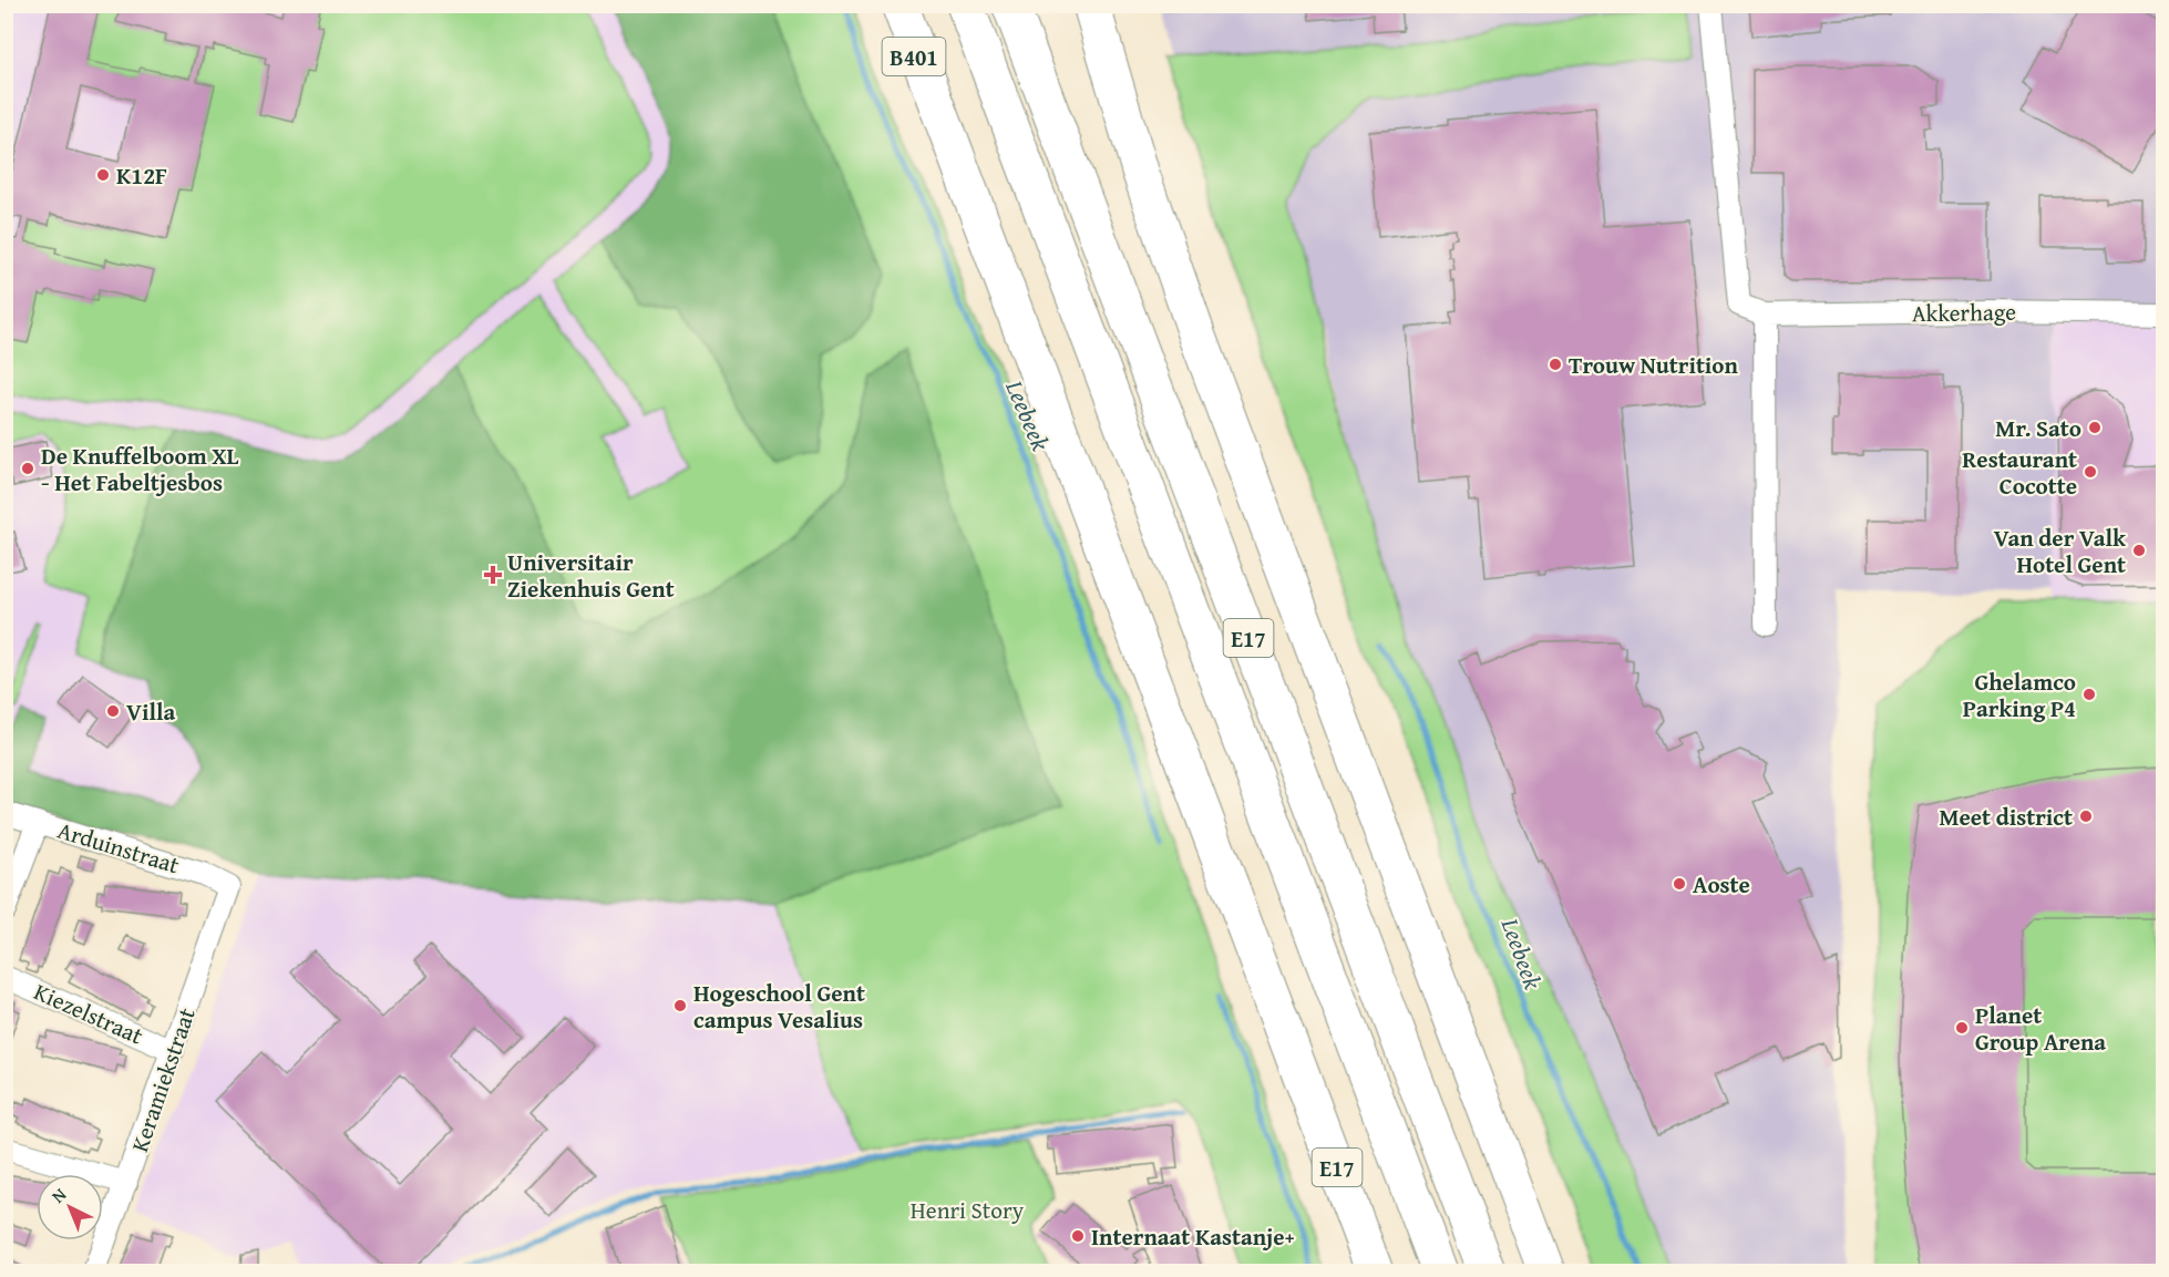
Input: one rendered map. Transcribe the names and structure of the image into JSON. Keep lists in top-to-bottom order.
{
  "streets": {
    "highway": ["B401", "E17"],
    "street": [
      "Akkerhage",
      "Arduinstraat",
      "Kiezelstraat",
      "Keramiekstraat"
    ]
  },
  "crossings": [
    ["B401", "E17"],
    ["Arduinstraat", "Keramiekstraat"],
    ["Kiezelstraat", "Keramiekstraat"]
  ],
  "water": ["Leebeek"],
  "parks": ["Henri Story"],
  "places": {
    "other": [
      "K12F",
      "Trouw Nutrition",
      "Mr. Sato",
      "De Knuffelboom XL - Het Fabeltjesbos",
      "Restaurant Cocotte",
      "Van der Valk Hotel Gent",
      "Ghelamco Parking P4",
      "Villa",
      "Meet district",
      "Aoste",
      "Hogeschool Gent campus Vesalius",
      "Planet Group Arena",
      "Internaat Kastanje+"
    ],
    "health": ["Universitair Ziekenhuis Gent"]
  },
  "north": "top left"
}
